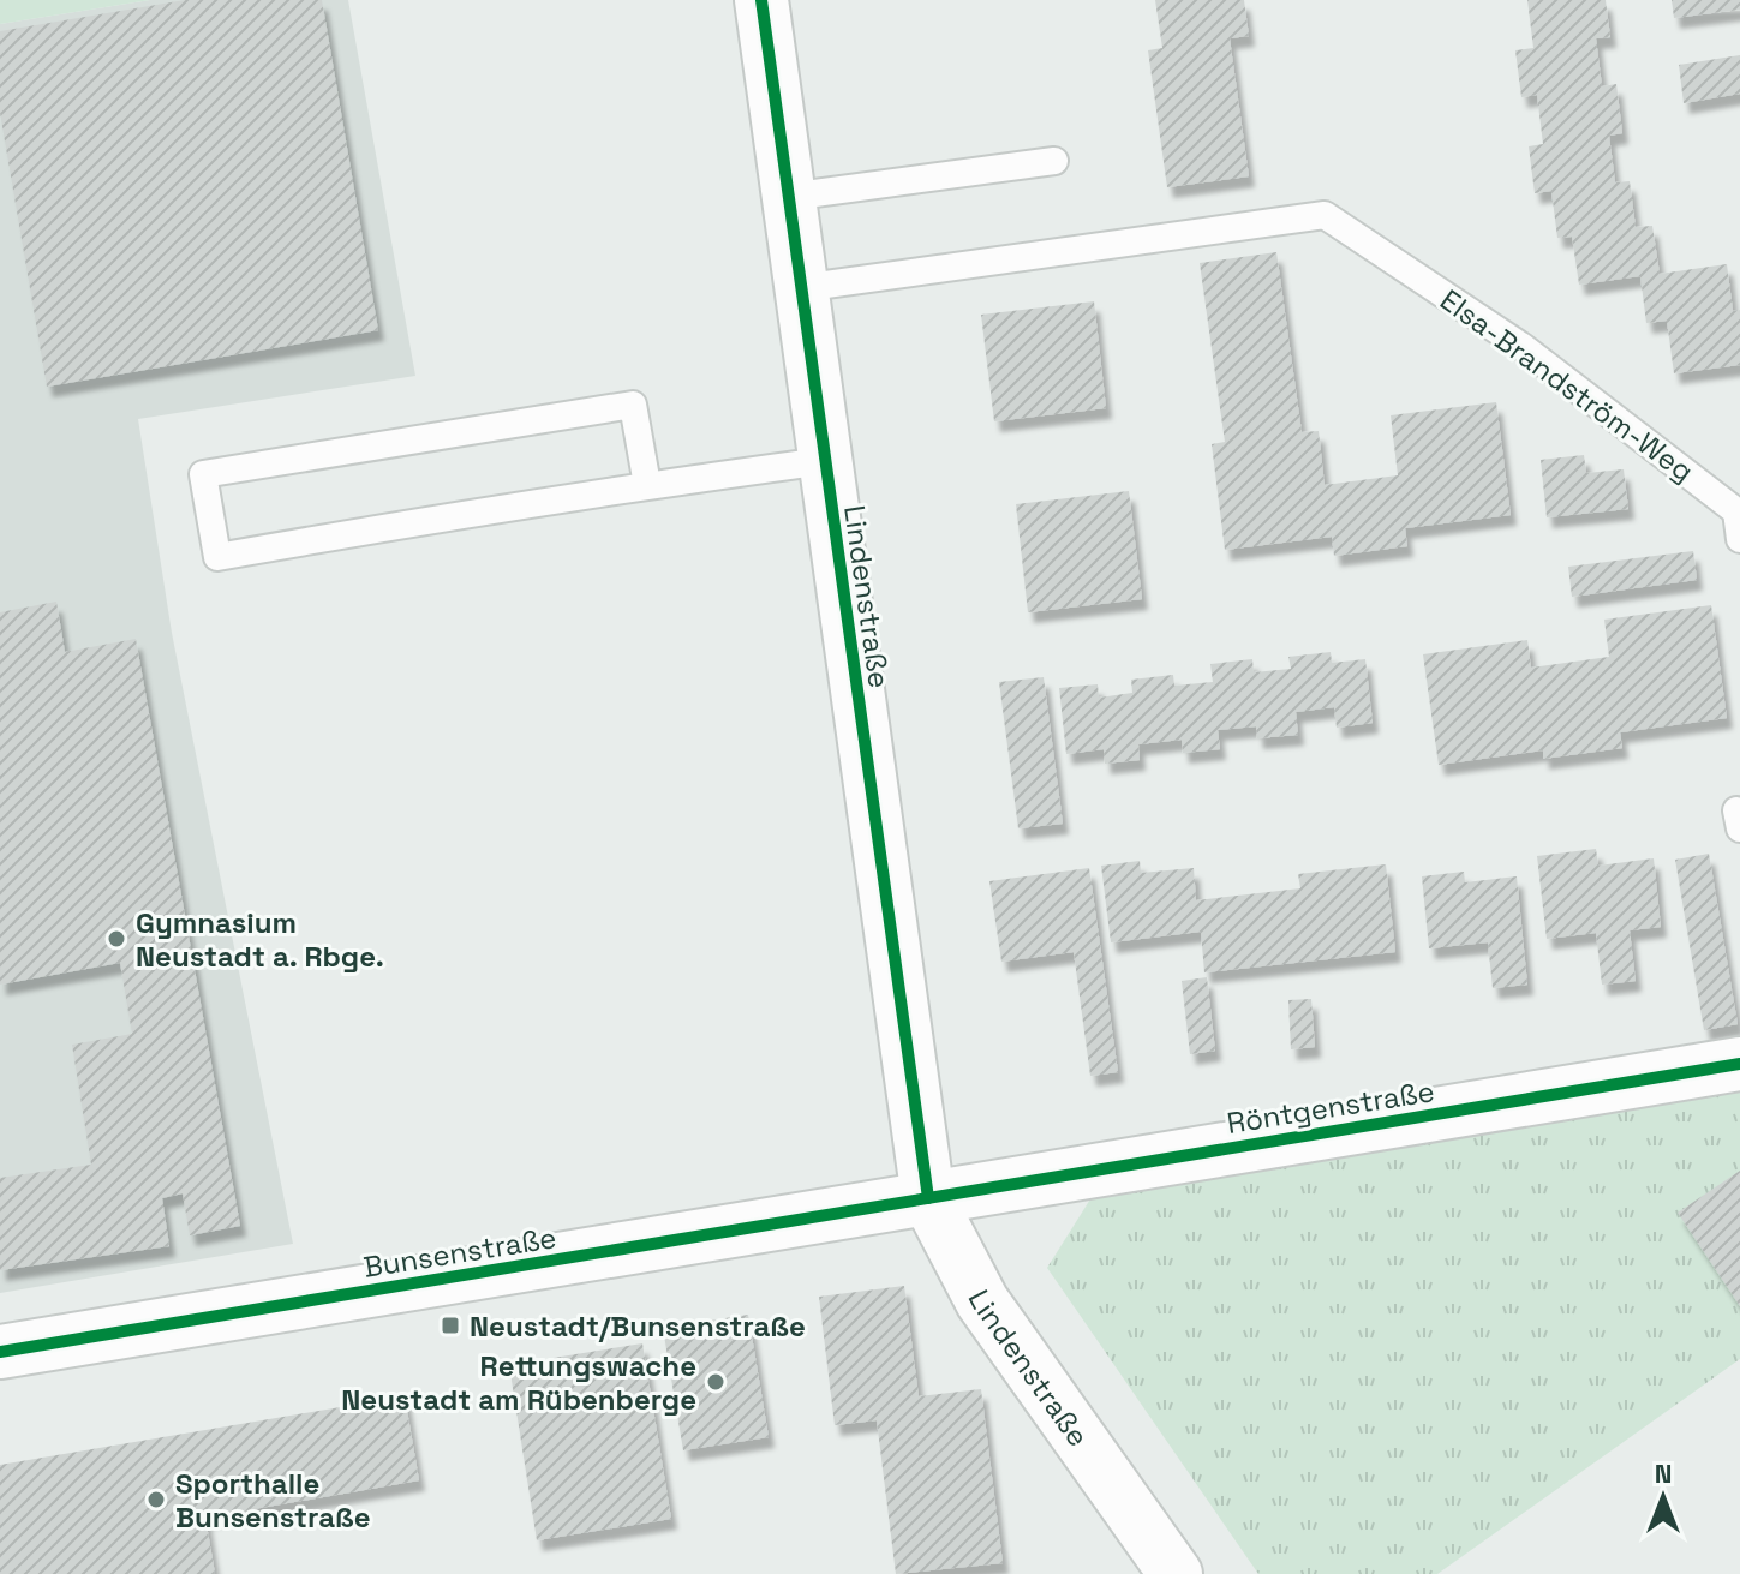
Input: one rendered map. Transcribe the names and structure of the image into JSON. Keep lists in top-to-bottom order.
{
  "streets": {
    "street": ["Lindenstraße", "Röntgenstraße", "Bunsenstraße"],
    "lane": ["Elsa-Brandström-Weg"]
  },
  "crossings": [
    ["Elsa-Brandström-Weg", "Lindenstraße"],
    ["Lindenstraße", "Röntgenstraße"],
    ["Lindenstraße", "Bunsenstraße"],
    ["Röntgenstraße", "Bunsenstraße"]
  ],
  "places": {
    "other": ["Gymnasium Neustadt a. Rbge.", "Rettungswache Neustadt am Rübenberge", "Sporthalle Bunsenstraße"],
    "transit": ["Neustadt/Bunsenstraße"]
  },
  "north": "top"
}
